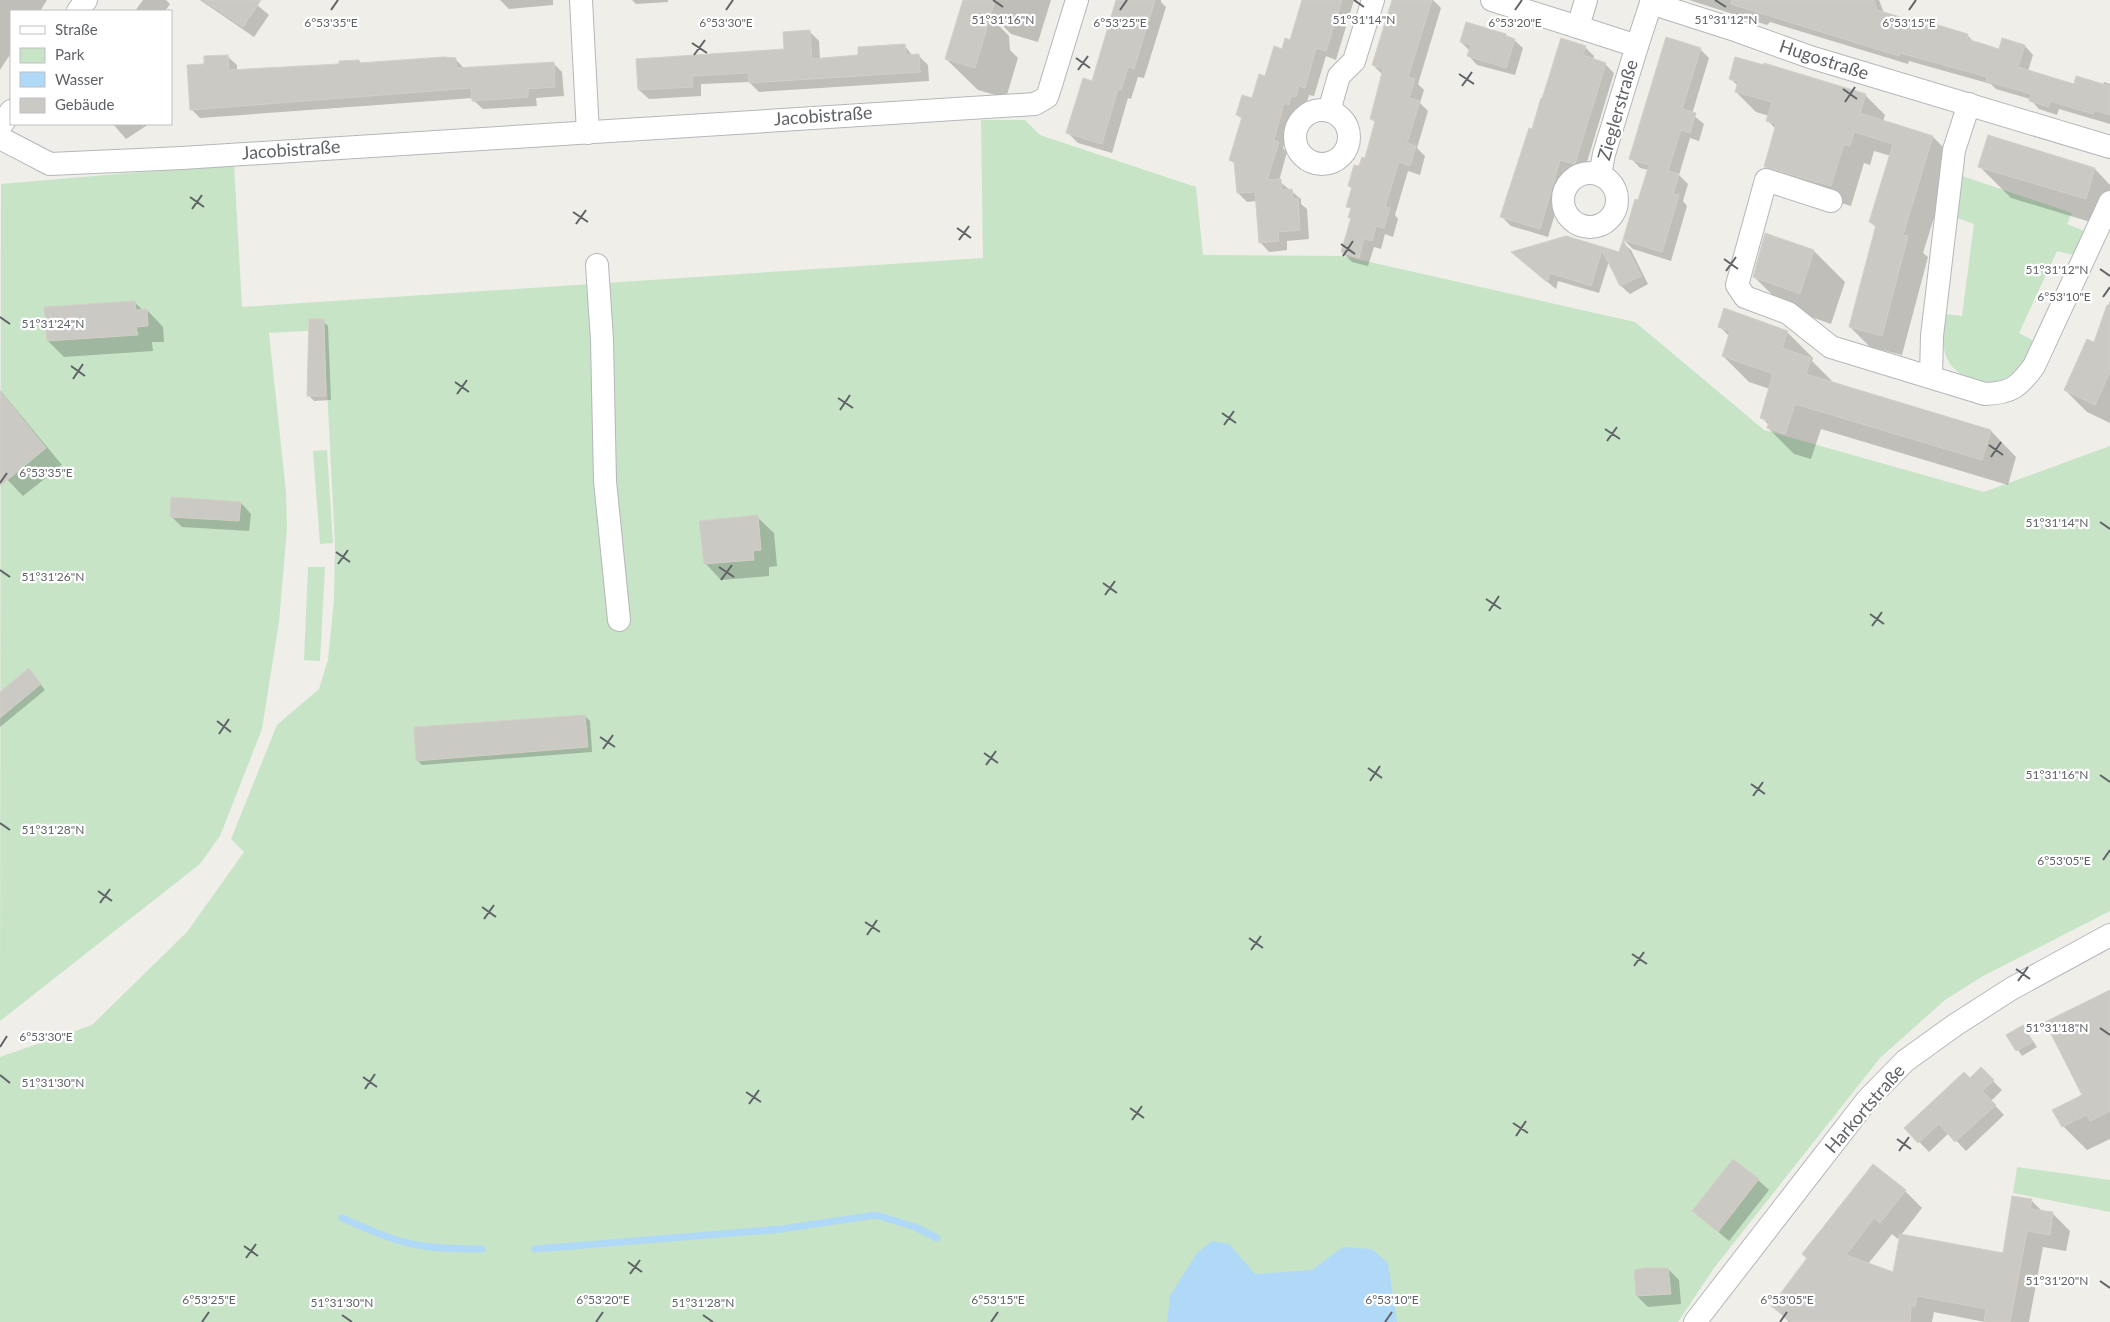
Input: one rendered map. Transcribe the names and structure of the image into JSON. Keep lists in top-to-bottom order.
{
  "streets": {
    "street": [
      "Hugostraße",
      "Zieglerstraße",
      "Jacobistraße",
      "Harkortstraße"
    ]
  },
  "crossings": [
    ["Hugostraße", "Zieglerstraße"]
  ],
  "legend": [
    "Straße",
    "Park",
    "Wasser",
    "Gebäude"
  ],
  "coordinates": [
    "51°31'16\"N",
    "51°31'14\"N",
    "51°31'12\"N",
    "6°53'35\"E",
    "6°53'30\"E",
    "6°53'25\"E",
    "6°53'20\"E",
    "6°53'15\"E",
    "6°53'10\"E",
    "51°31'24\"N",
    "51°31'26\"N",
    "51°31'28\"N",
    "6°53'05\"E",
    "51°31'18\"N",
    "51°31'30\"N",
    "51°31'20\"N"
  ]
}
